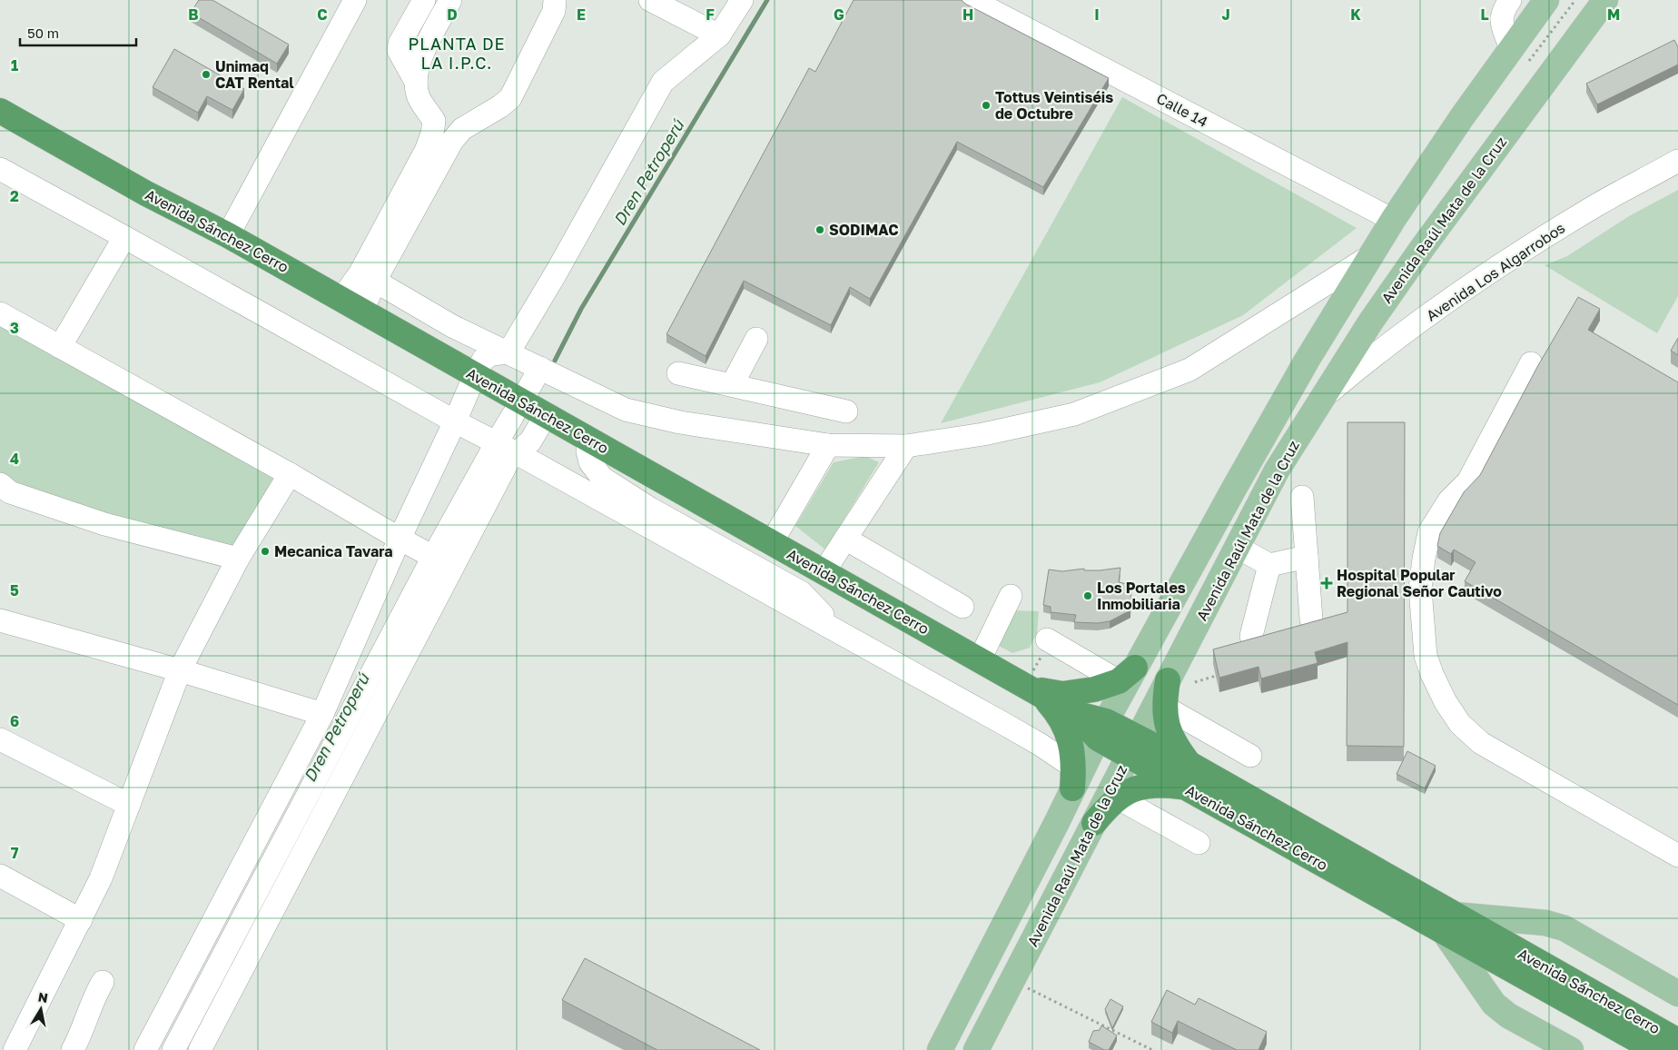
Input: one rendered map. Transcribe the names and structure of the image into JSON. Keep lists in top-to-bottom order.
{
  "streets": {
    "highway": ["Avenida Sánchez Cerro"],
    "main road": ["Avenida Raúl Mata de la Cruz"],
    "street": ["Calle 14", "Avenida Los Algarrobos"]
  },
  "crossings": [
    ["Calle 14", "Avenida Raúl Mata de la Cruz"],
    ["Avenida Raúl Mata de la Cruz", "Avenida Sánchez Cerro"],
    ["Avenida Raúl Mata de la Cruz", "Avenida Los Algarrobos"]
  ],
  "districts": ["PLANTA DE LA I.P.C."],
  "water": ["Dren Petroperú"],
  "places": {
    "other": [
      "Unimaq CAT Rental",
      "Tottus Veintiséis de Octubre",
      "SODIMAC",
      "Mecanica Tavara",
      "Los Portales Inmobiliaria"
    ],
    "health": ["Hospital Popular Regional Señor Cautivo"]
  },
  "scale_bar": "50 m",
  "north": "top",
  "grid": {
    "columns": [
      "B",
      "C",
      "D",
      "E",
      "F",
      "G",
      "H",
      "I",
      "J",
      "K",
      "L",
      "M"
    ],
    "rows": [
      "1",
      "2",
      "3",
      "4",
      "5",
      "6",
      "7"
    ]
  }
}
